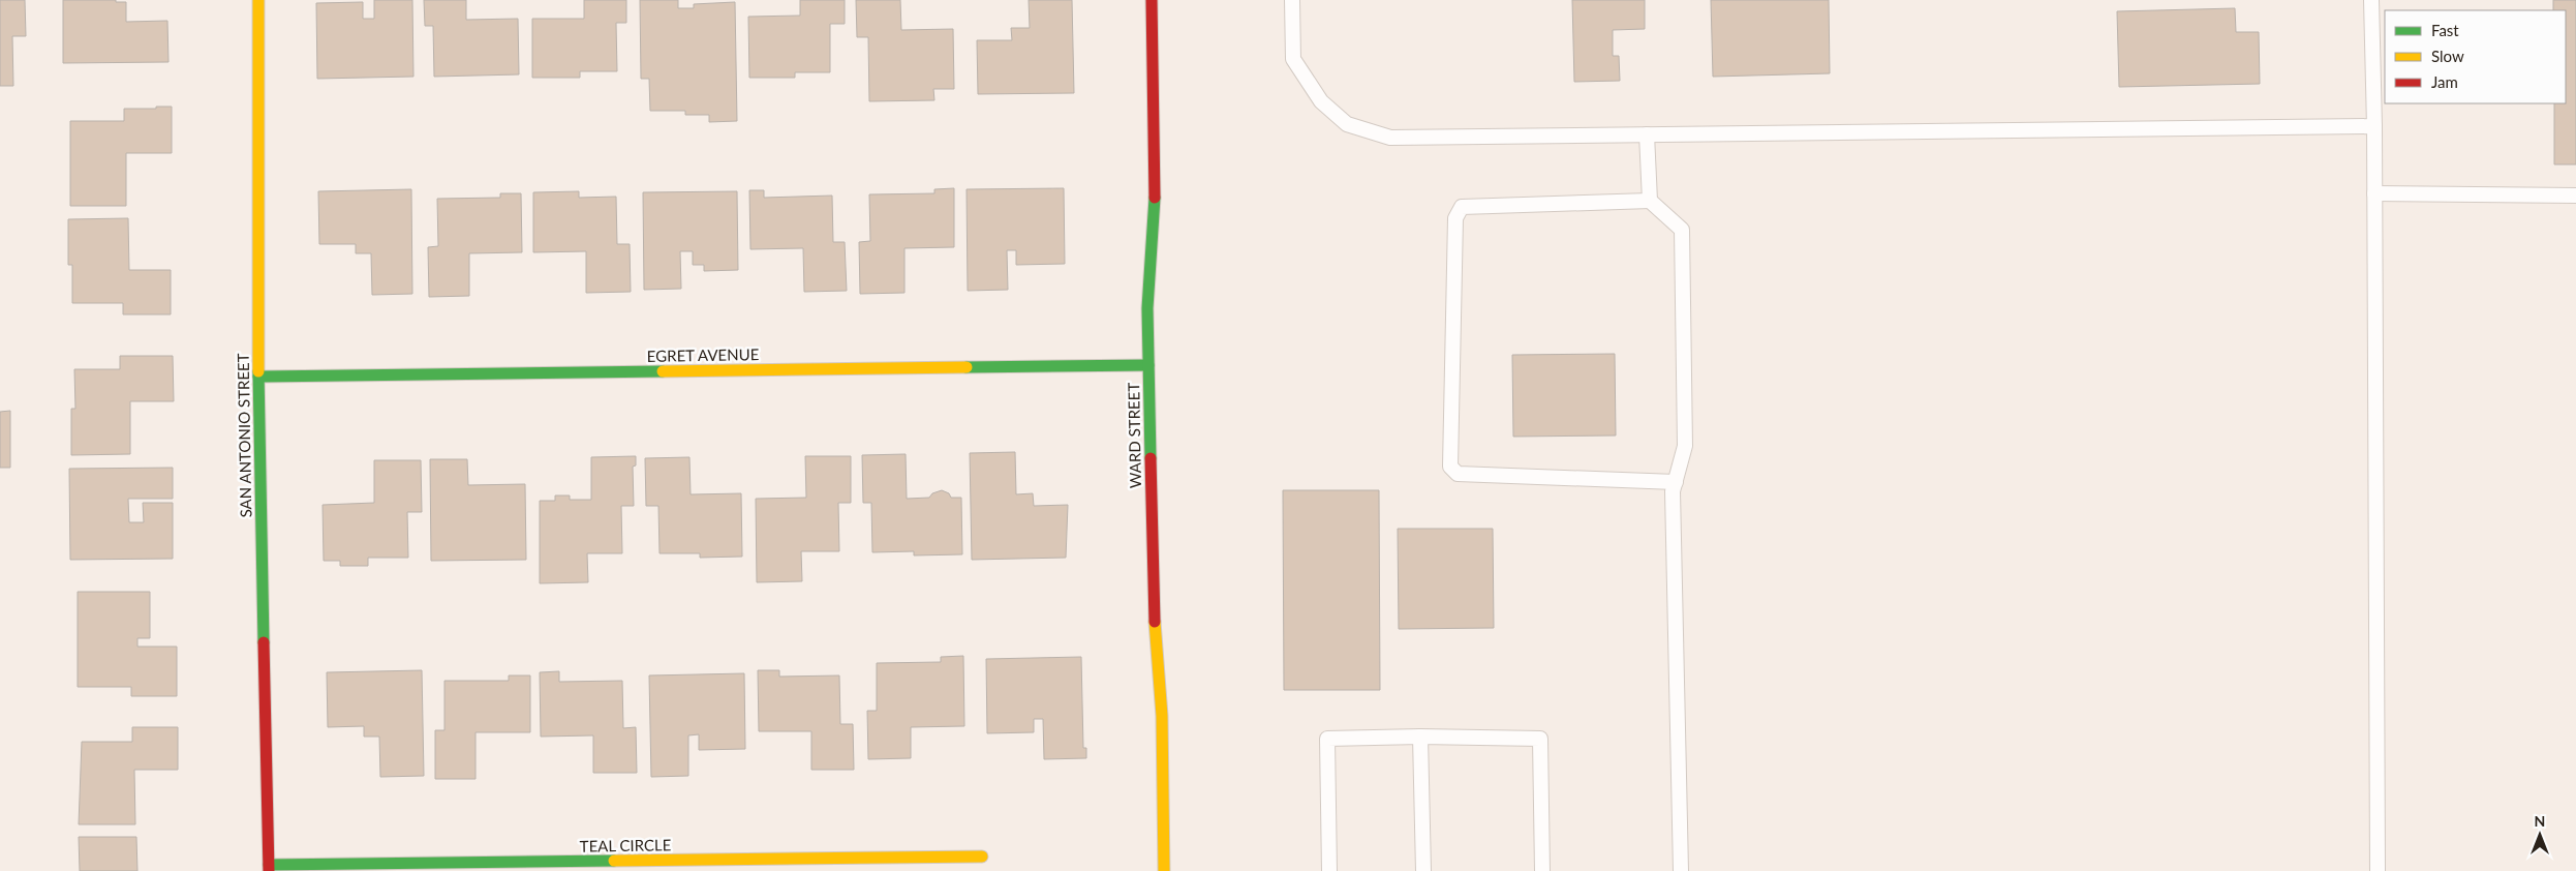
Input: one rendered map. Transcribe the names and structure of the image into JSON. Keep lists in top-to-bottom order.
{
  "streets": {
    "street": [
      "EGRET AVENUE",
      "SAN ANTONIO STREET",
      "WARD STREET",
      "TEAL CIRCLE"
    ]
  },
  "crossings": [
    ["EGRET AVENUE", "SAN ANTONIO STREET"],
    ["EGRET AVENUE", "WARD STREET"],
    ["SAN ANTONIO STREET", "TEAL CIRCLE"]
  ],
  "legend": ["Fast", "Slow", "Jam"],
  "north": "top"
}
